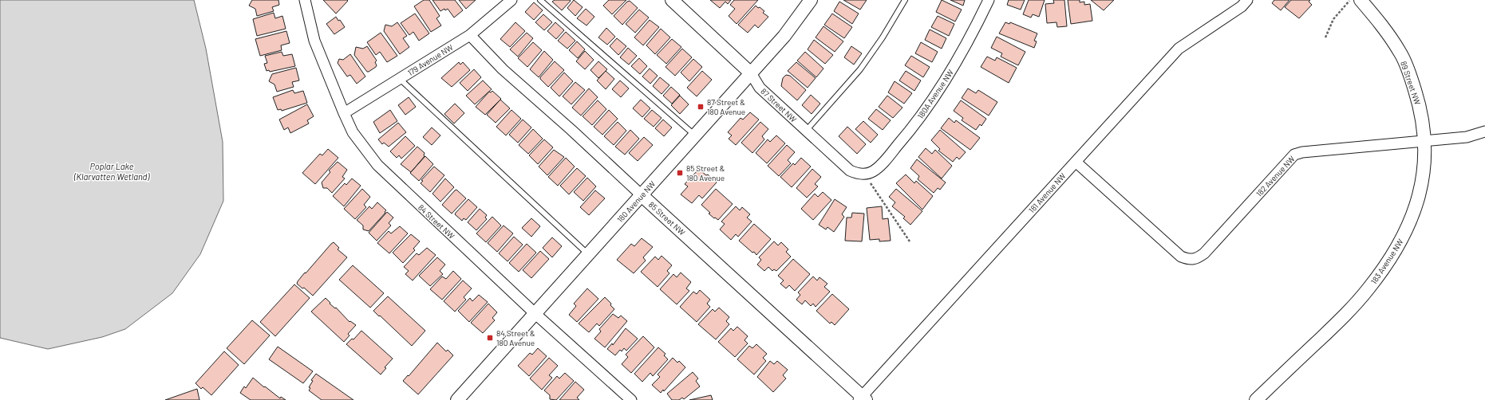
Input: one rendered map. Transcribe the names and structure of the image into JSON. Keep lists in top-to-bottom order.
{
  "streets": {
    "street": [
      "179 Avenue NW",
      "89 Street NW",
      "180A Avenue NW",
      "87 Street NW",
      "182 Avenue NW",
      "181 Avenue NW",
      "180 Avenue NW",
      "85 Street NW",
      "84 Street NW",
      "183 Avenue NW"
    ]
  },
  "crossings": [
    ["179 Avenue NW", "85 Street NW"],
    ["179 Avenue NW", "84 Street NW"],
    ["89 Street NW", "182 Avenue NW"],
    ["89 Street NW", "183 Avenue NW"],
    ["180A Avenue NW", "87 Street NW"],
    ["87 Street NW", "180 Avenue NW"],
    ["182 Avenue NW", "181 Avenue NW"],
    ["182 Avenue NW", "183 Avenue NW"],
    ["181 Avenue NW", "85 Street NW"],
    ["180 Avenue NW", "85 Street NW"],
    ["180 Avenue NW", "84 Street NW"]
  ],
  "water": ["Poplar Lake (Klarvatten Wetland)"],
  "places": {
    "transit": ["87 Street & 180 Avenue", "85 Street & 180 Avenue", "84 Street & 180 Avenue"]
  }
}
